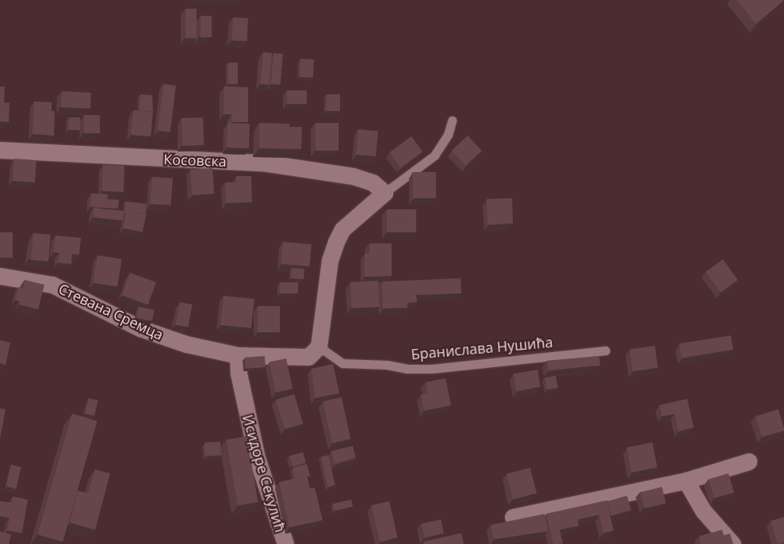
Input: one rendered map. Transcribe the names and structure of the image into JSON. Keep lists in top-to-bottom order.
{
  "streets": {
    "street": ["Косовска", "Стевана Сремца", "Исидоре Секулић"],
    "lane": ["Бранислава Нушића"]
  },
  "crossings": [
    ["Стевана Сремца", "Бранислава Нушића"],
    ["Стевана Сремца", "Исидоре Секулић"]
  ]
}
